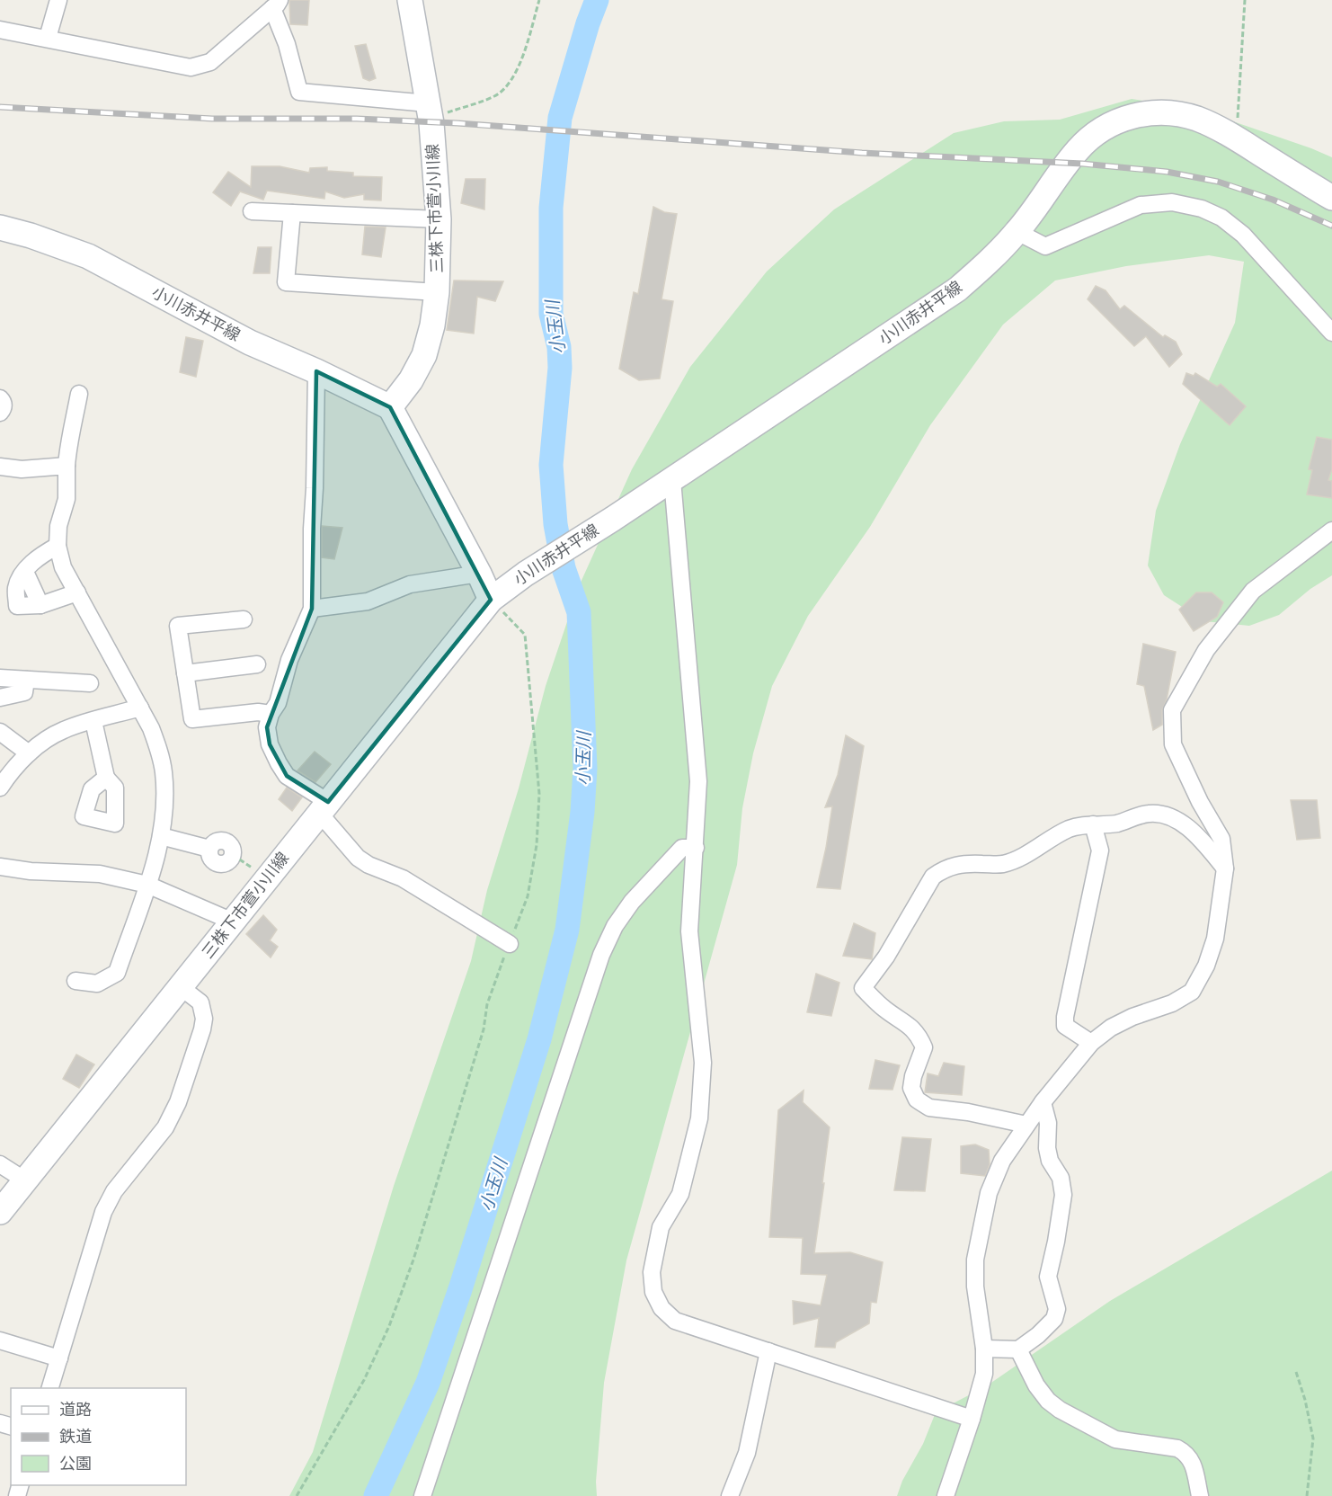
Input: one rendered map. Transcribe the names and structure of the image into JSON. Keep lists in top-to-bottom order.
{
  "streets": {
    "main road": ["三株下市萱小川線", "小川赤井平線"]
  },
  "crossings": [
    ["三株下市萱小川線", "小川赤井平線"]
  ],
  "water": ["小玉川"],
  "legend": ["道路", "鉄道", "公園"]
}
